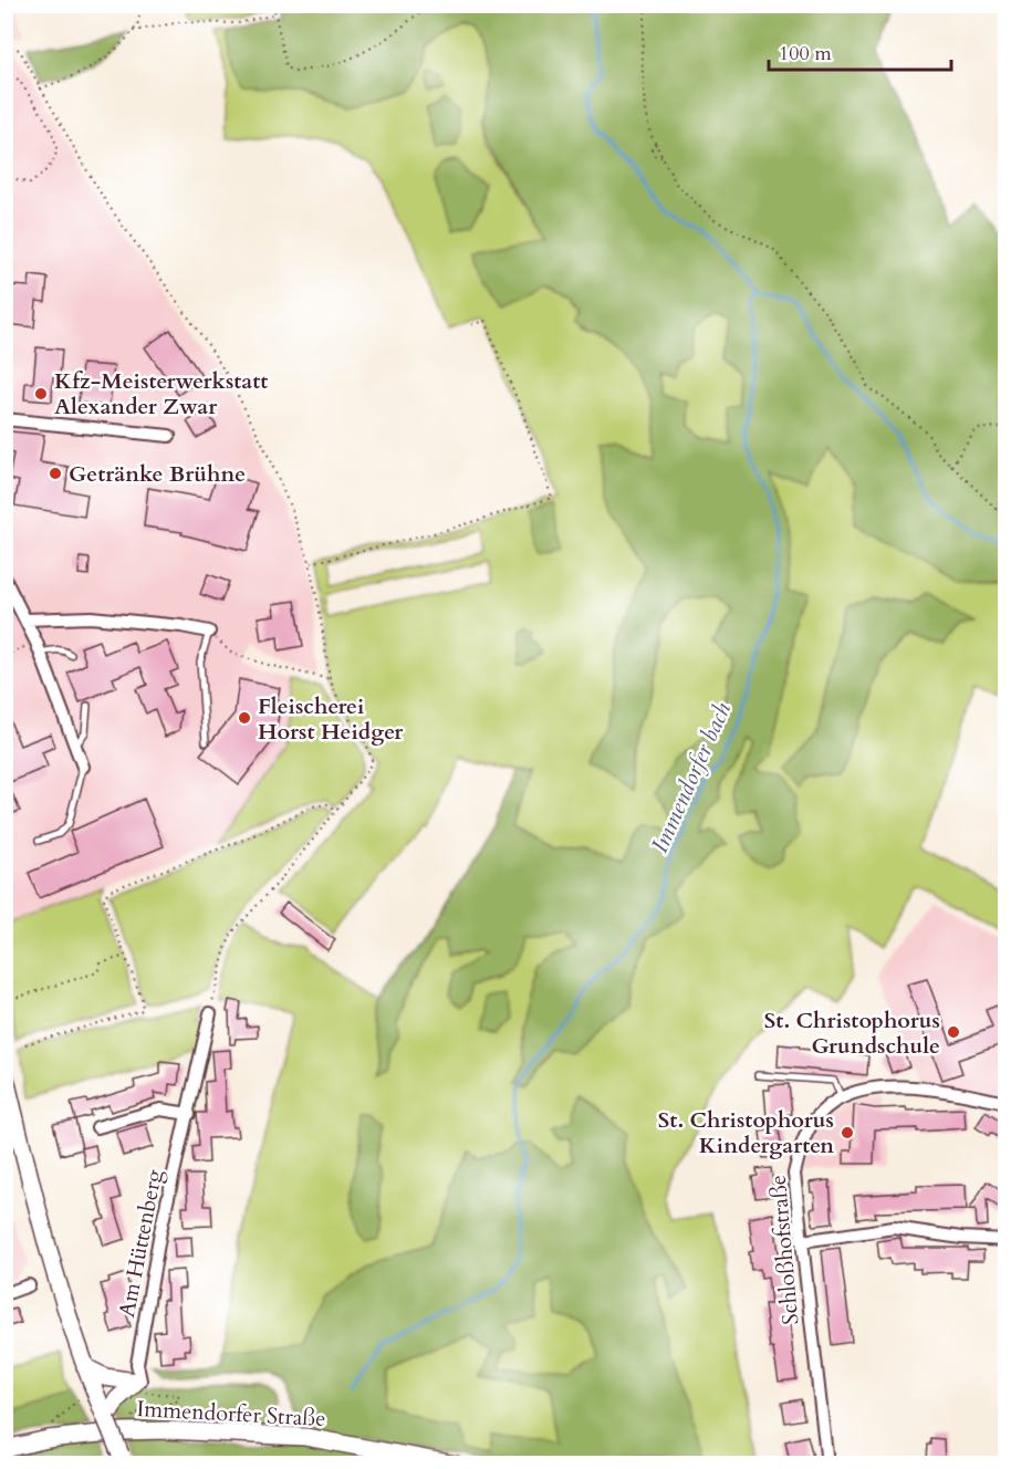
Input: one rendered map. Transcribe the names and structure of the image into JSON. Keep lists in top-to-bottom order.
{
  "streets": {
    "main road": ["Immendorfer Straße"],
    "street": ["Am Hüttenberg", "Schloßhofstraße"]
  },
  "water": ["Immendorfer bach"],
  "places": [
    "Kfz-Meisterwerkstatt Alexander Zwar",
    "Getränke Brühne",
    "Fleischerei Horst Heidger",
    "St. Christophorus Grundschule",
    "St. Christophorus Kindergarten"
  ],
  "scale_bar": "100 m"
}
